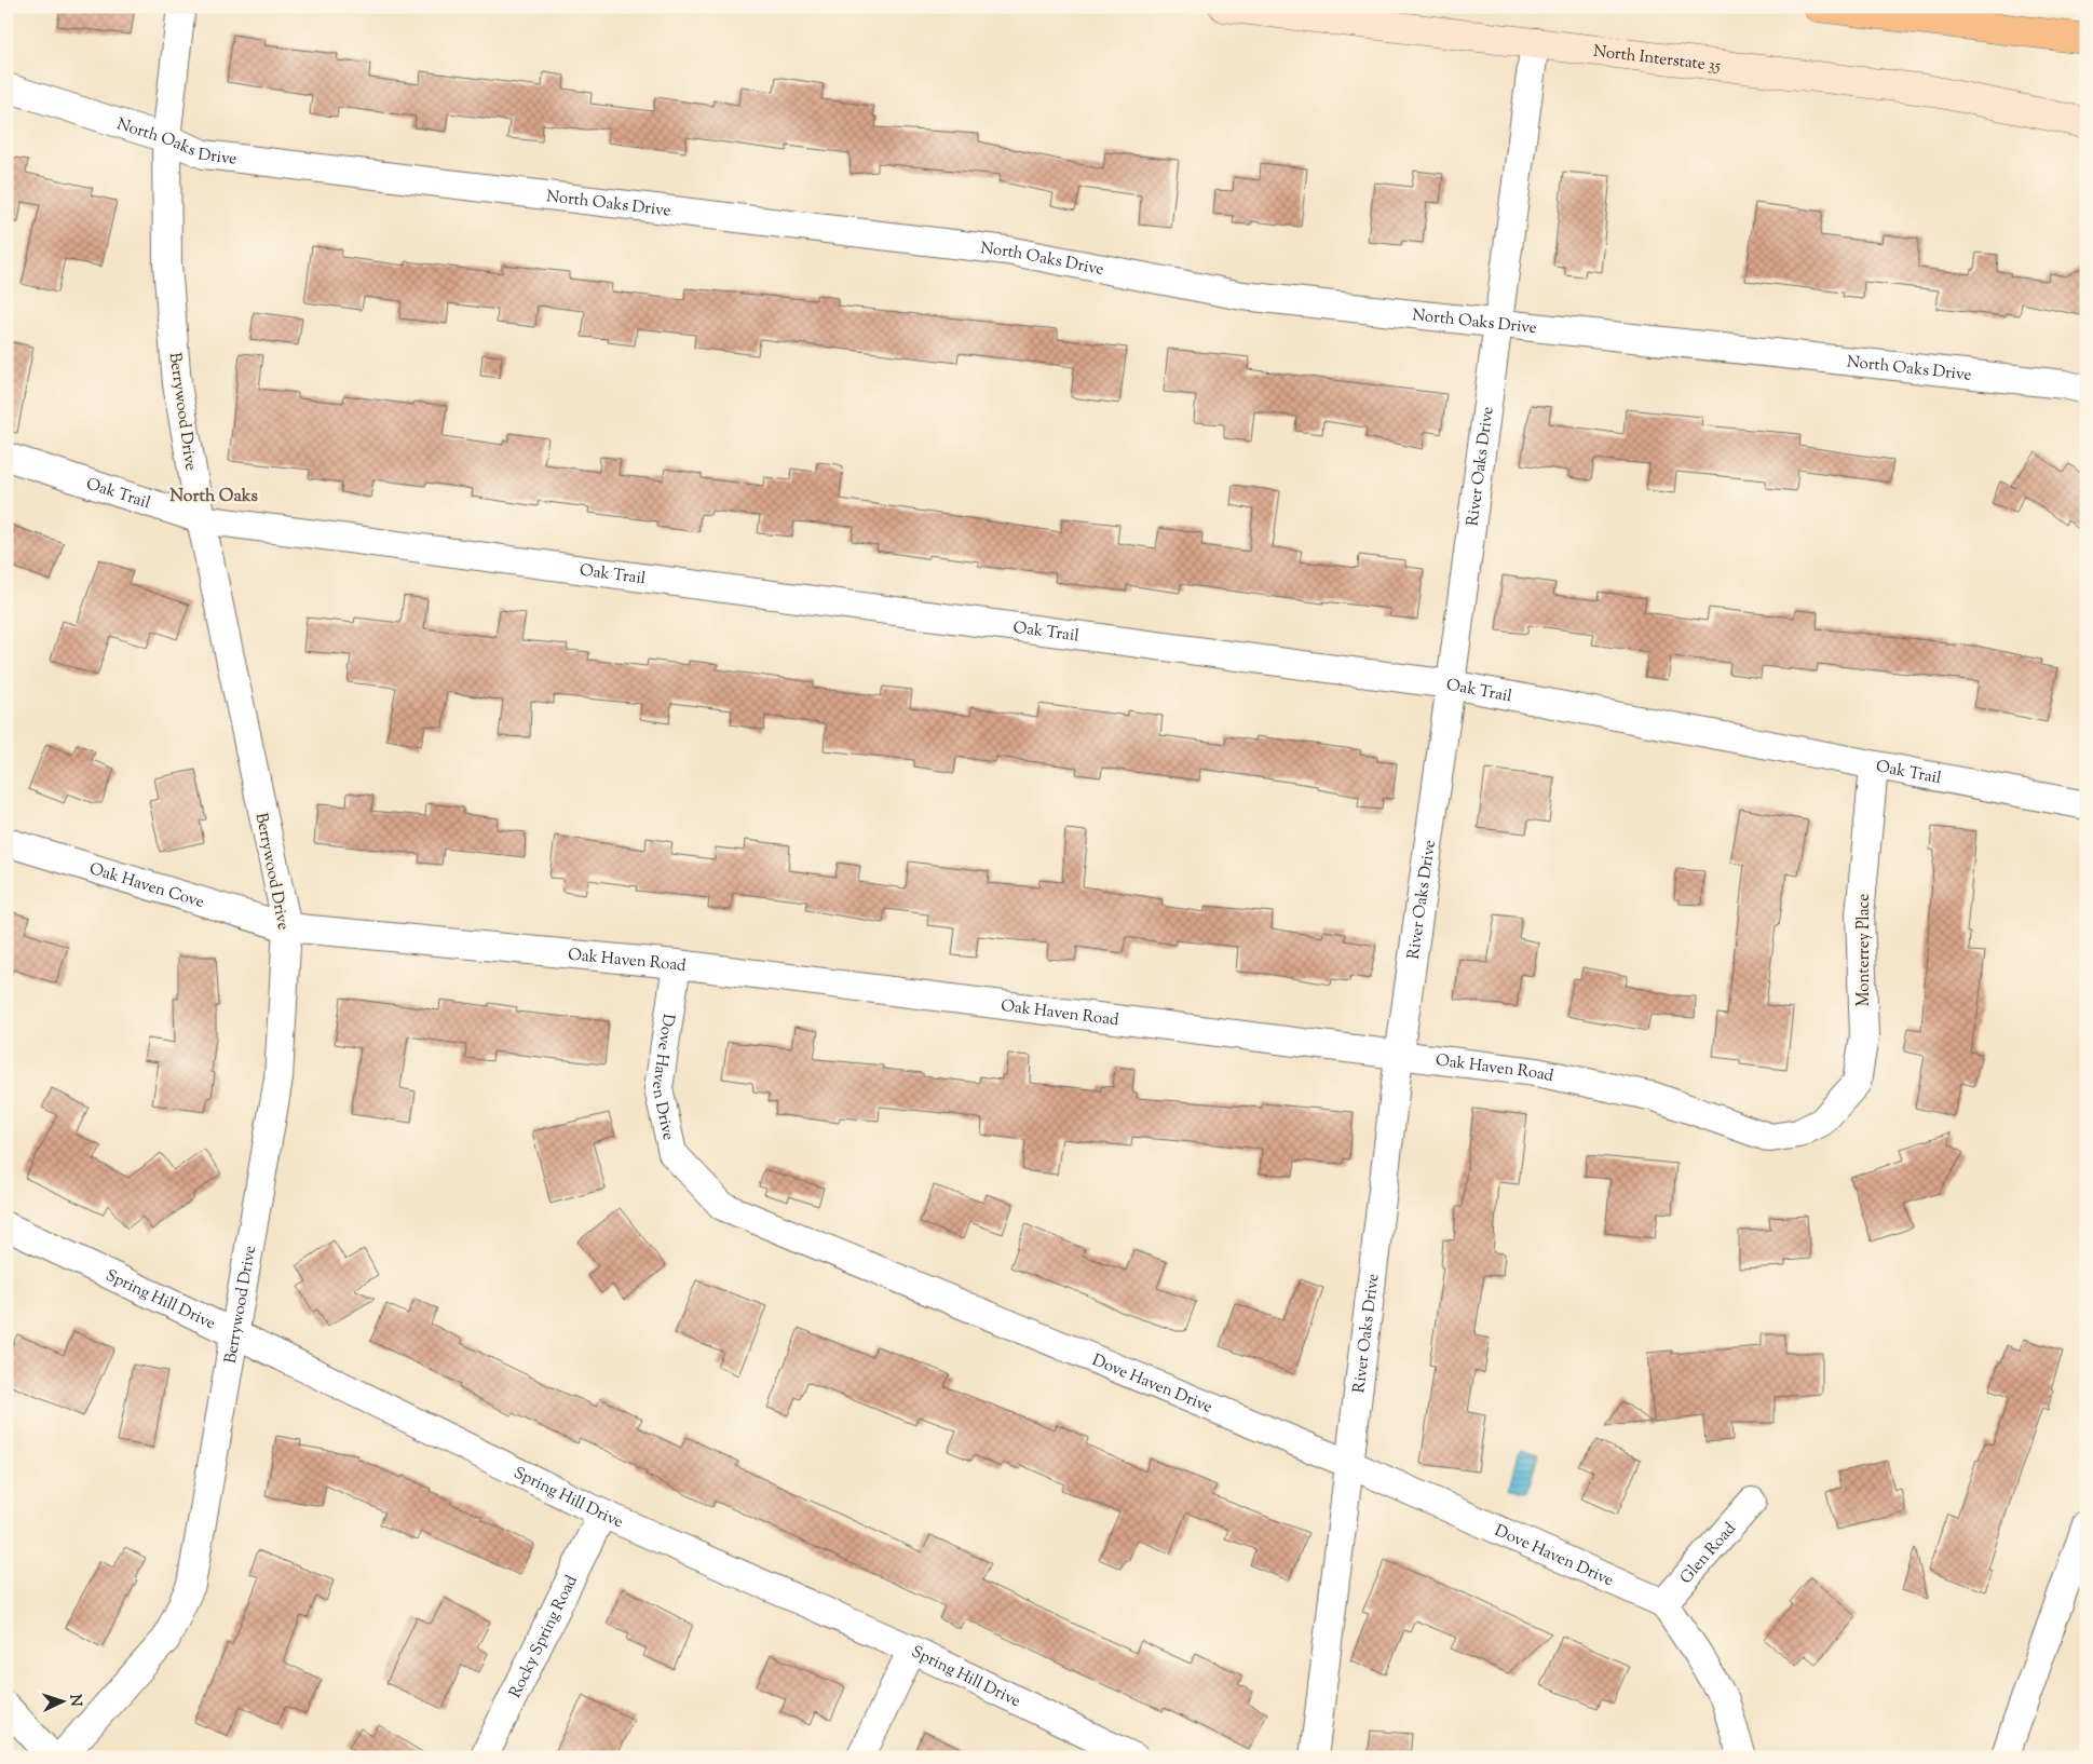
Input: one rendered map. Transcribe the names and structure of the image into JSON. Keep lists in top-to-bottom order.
{
  "streets": {
    "main road": ["North Interstate 35"],
    "street": [
      "North Oaks Drive",
      "Berrywood Drive",
      "River Oaks Drive",
      "Oak Trail",
      "Oak Haven Cove",
      "Monterrey Place",
      "Oak Haven Road",
      "Dove Haven Drive",
      "Spring Hill Drive",
      "Glen Road",
      "Rocky Spring Road"
    ]
  },
  "crossings": [
    ["North Interstate 35", "River Oaks Drive"],
    ["North Oaks Drive", "Berrywood Drive"],
    ["North Oaks Drive", "River Oaks Drive"],
    ["Berrywood Drive", "Oak Trail"],
    ["Berrywood Drive", "Oak Haven Cove"],
    ["Berrywood Drive", "Oak Haven Road"],
    ["Berrywood Drive", "Spring Hill Drive"],
    ["River Oaks Drive", "Oak Trail"],
    ["River Oaks Drive", "Oak Haven Road"],
    ["River Oaks Drive", "Dove Haven Drive"],
    ["Oak Trail", "Monterrey Place"],
    ["Oak Haven Cove", "Oak Haven Road"],
    ["Monterrey Place", "Oak Haven Road"],
    ["Oak Haven Road", "Dove Haven Drive"],
    ["Dove Haven Drive", "Glen Road"],
    ["Spring Hill Drive", "Rocky Spring Road"]
  ],
  "districts": ["North Oaks"],
  "north": "right"
}
